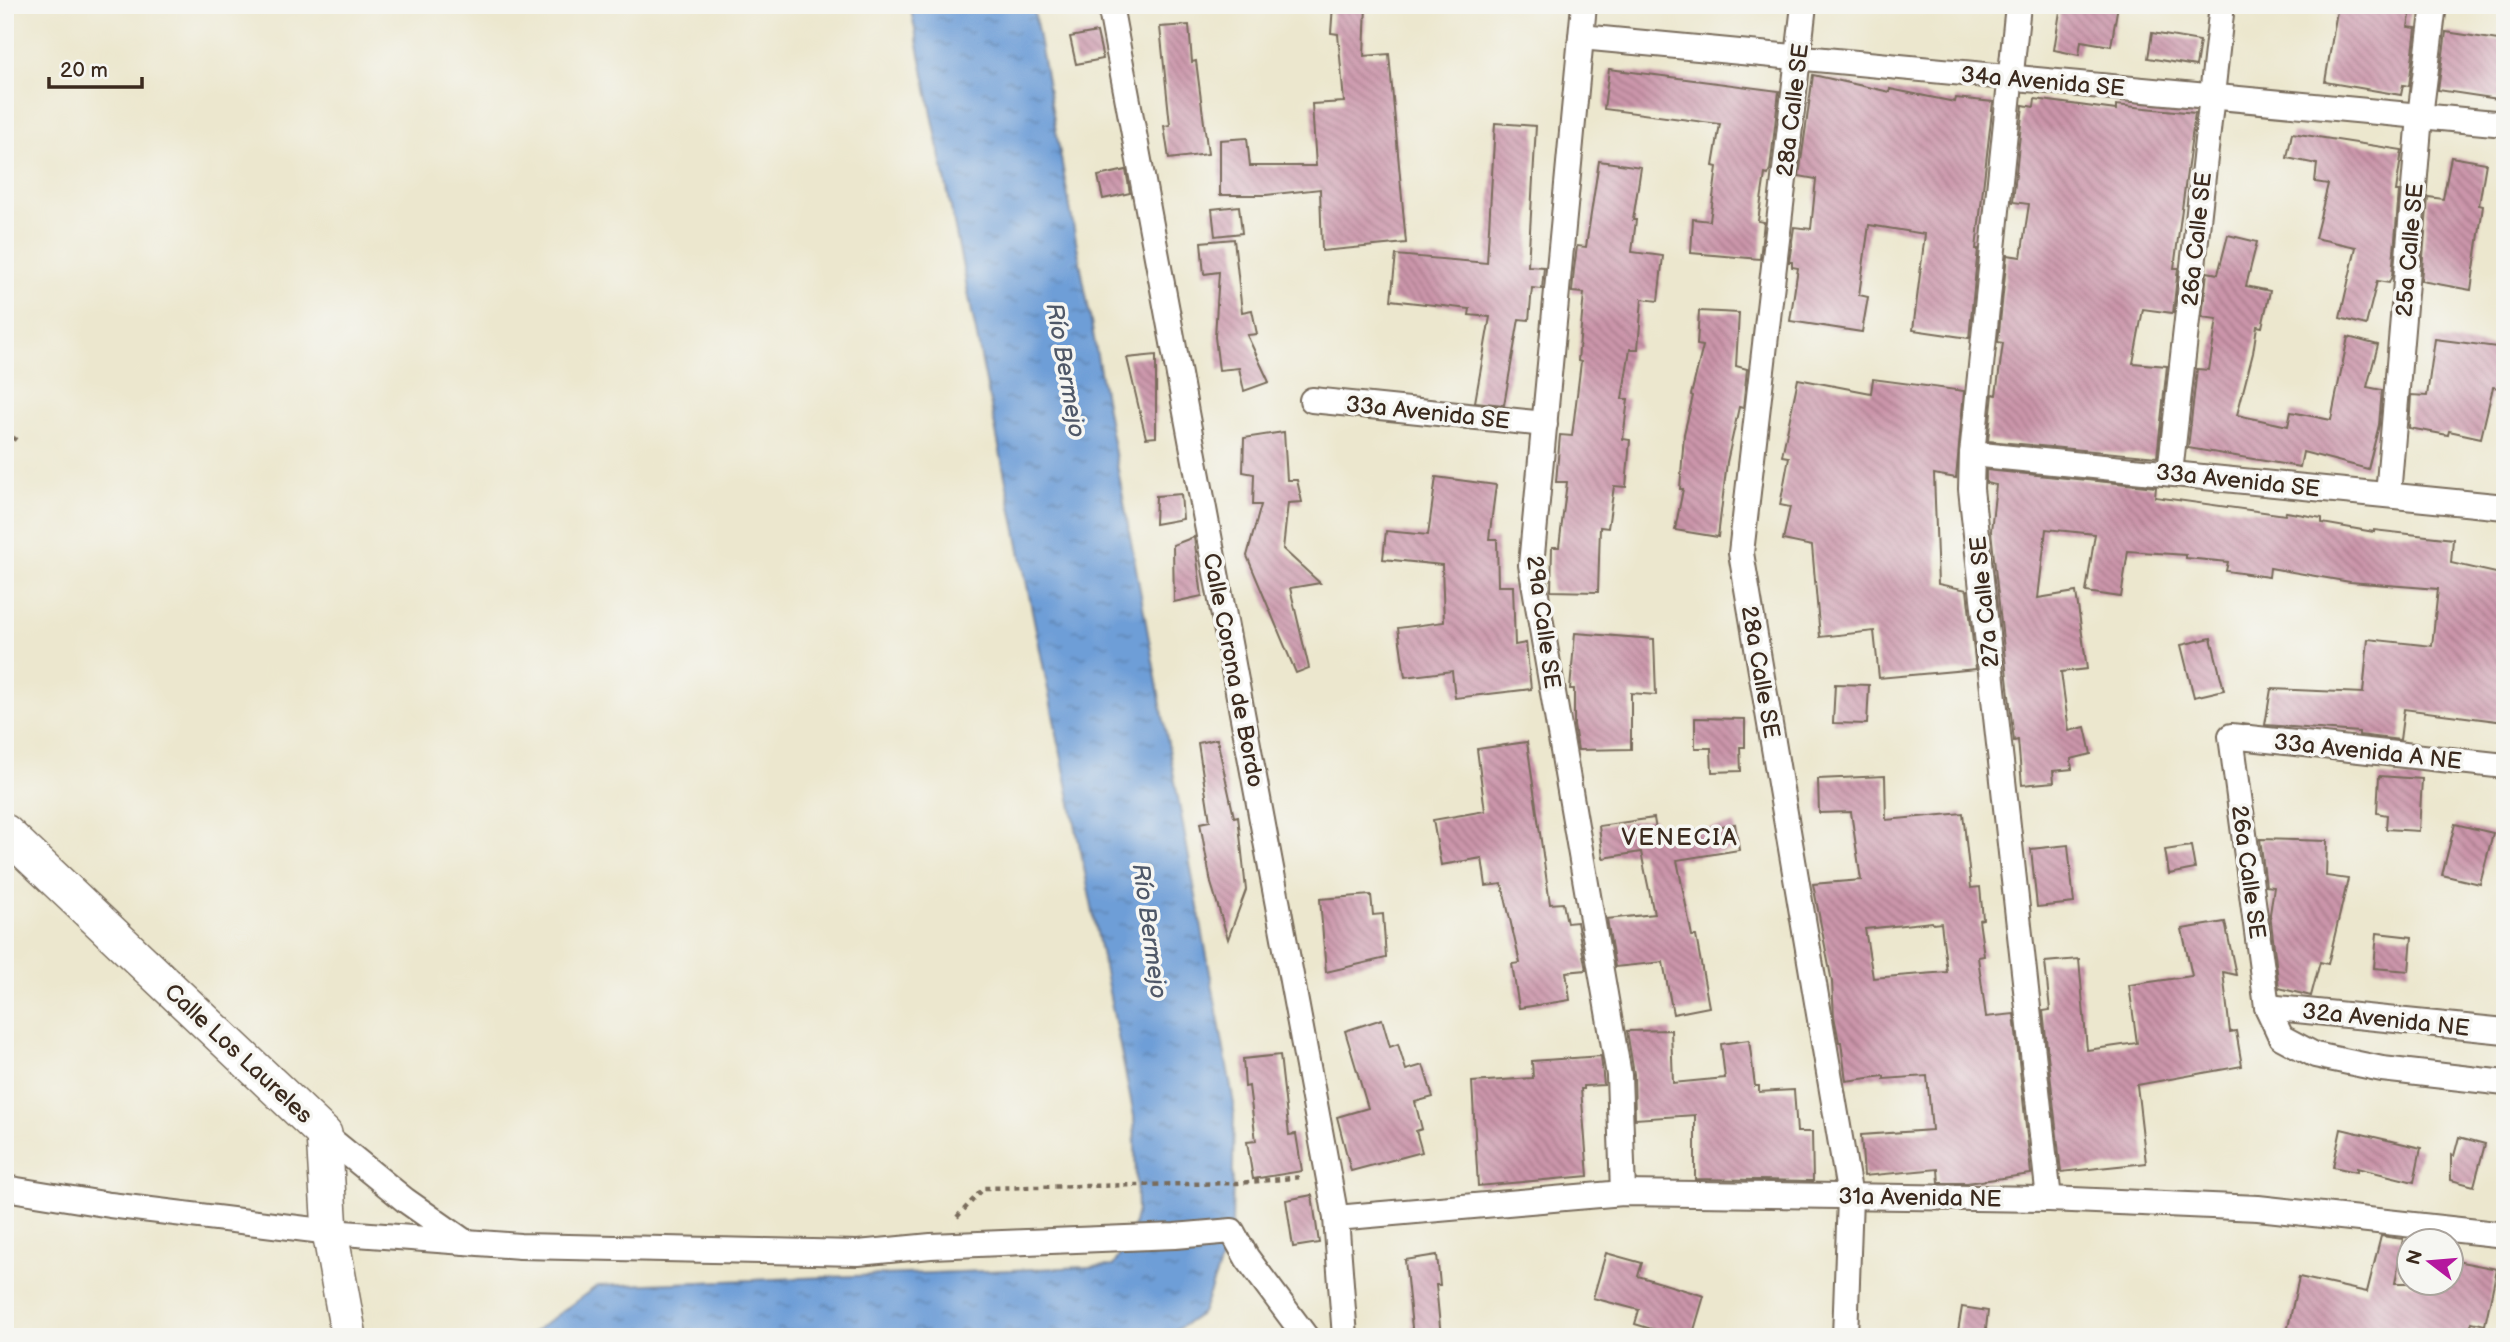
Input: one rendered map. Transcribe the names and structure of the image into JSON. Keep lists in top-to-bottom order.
{
  "streets": {
    "street": [
      "34a Avenida SE",
      "28a Calle SE",
      "26a Calle SE",
      "25a Calle SE",
      "33a Avenida SE",
      "27a Calle SE",
      "29a Calle SE",
      "Calle Corona de Bordo",
      "33a Avenida A NE",
      "32a Avenida NE",
      "Calle Los Laureles",
      "31a Avenida NE"
    ]
  },
  "crossings": [
    ["34a Avenida SE", "28a Calle SE"],
    ["34a Avenida SE", "26a Calle SE"],
    ["34a Avenida SE", "25a Calle SE"],
    ["34a Avenida SE", "27a Calle SE"],
    ["34a Avenida SE", "29a Calle SE"],
    ["28a Calle SE", "31a Avenida NE"],
    ["26a Calle SE", "33a Avenida SE"],
    ["26a Calle SE", "33a Avenida A NE"],
    ["26a Calle SE", "32a Avenida NE"],
    ["25a Calle SE", "33a Avenida SE"],
    ["33a Avenida SE", "27a Calle SE"],
    ["33a Avenida SE", "29a Calle SE"],
    ["27a Calle SE", "31a Avenida NE"],
    ["29a Calle SE", "31a Avenida NE"],
    ["Calle Corona de Bordo", "31a Avenida NE"]
  ],
  "districts": ["VENECIA"],
  "water": ["Río Bermejo"],
  "scale_bar": "20 m",
  "north": "left"
}
